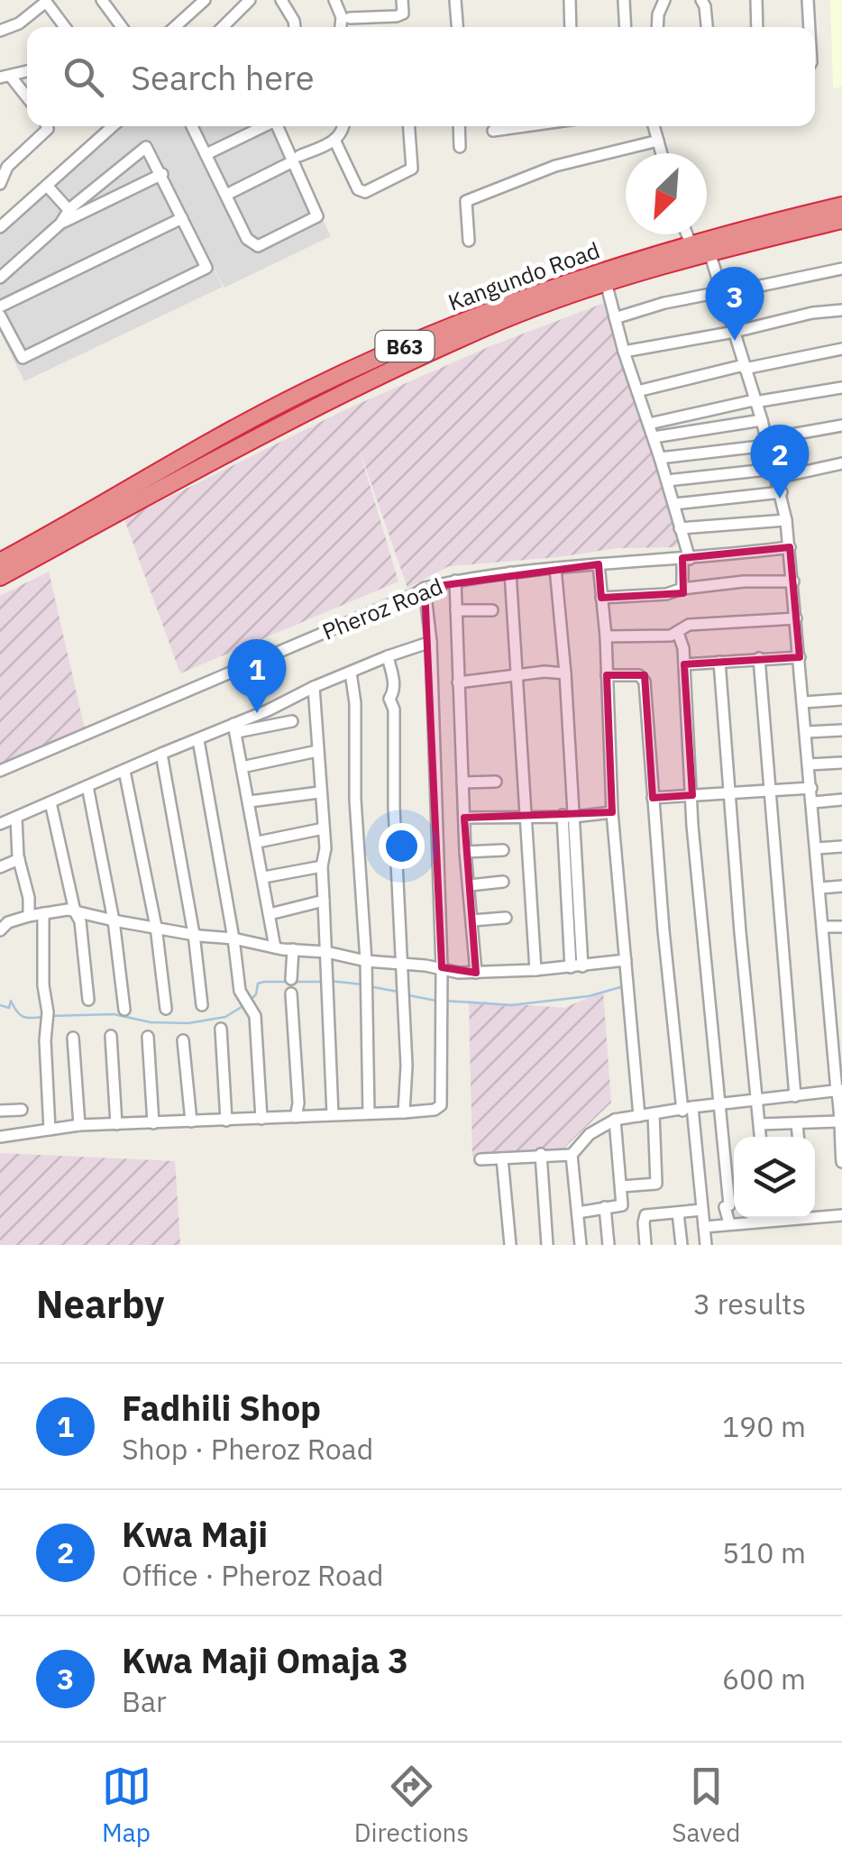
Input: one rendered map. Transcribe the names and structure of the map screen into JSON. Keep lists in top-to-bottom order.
{
  "streets": {
    "highway": ["Kangundo Road", "B63"],
    "street": ["Pheroz Road"]
  },
  "north": "bottom left",
  "page": {
    "search": "Search here",
    "pins": ["3", "2", "1"],
    "heading": ["Nearby", "3 results"],
    "list": [
      {
        "mark": "1",
        "name": "Fadhili Shop",
        "note": "Shop · Pheroz Road",
        "value": "190 m"
      },
      {
        "mark": "2",
        "name": "Kwa Maji",
        "note": "Office · Pheroz Road",
        "value": "510 m"
      },
      {
        "mark": "3",
        "name": "Kwa Maji Omaja 3",
        "note": "Bar",
        "value": "600 m"
      }
    ],
    "nav": ["Map", "Directions", "Saved"]
  }
}
